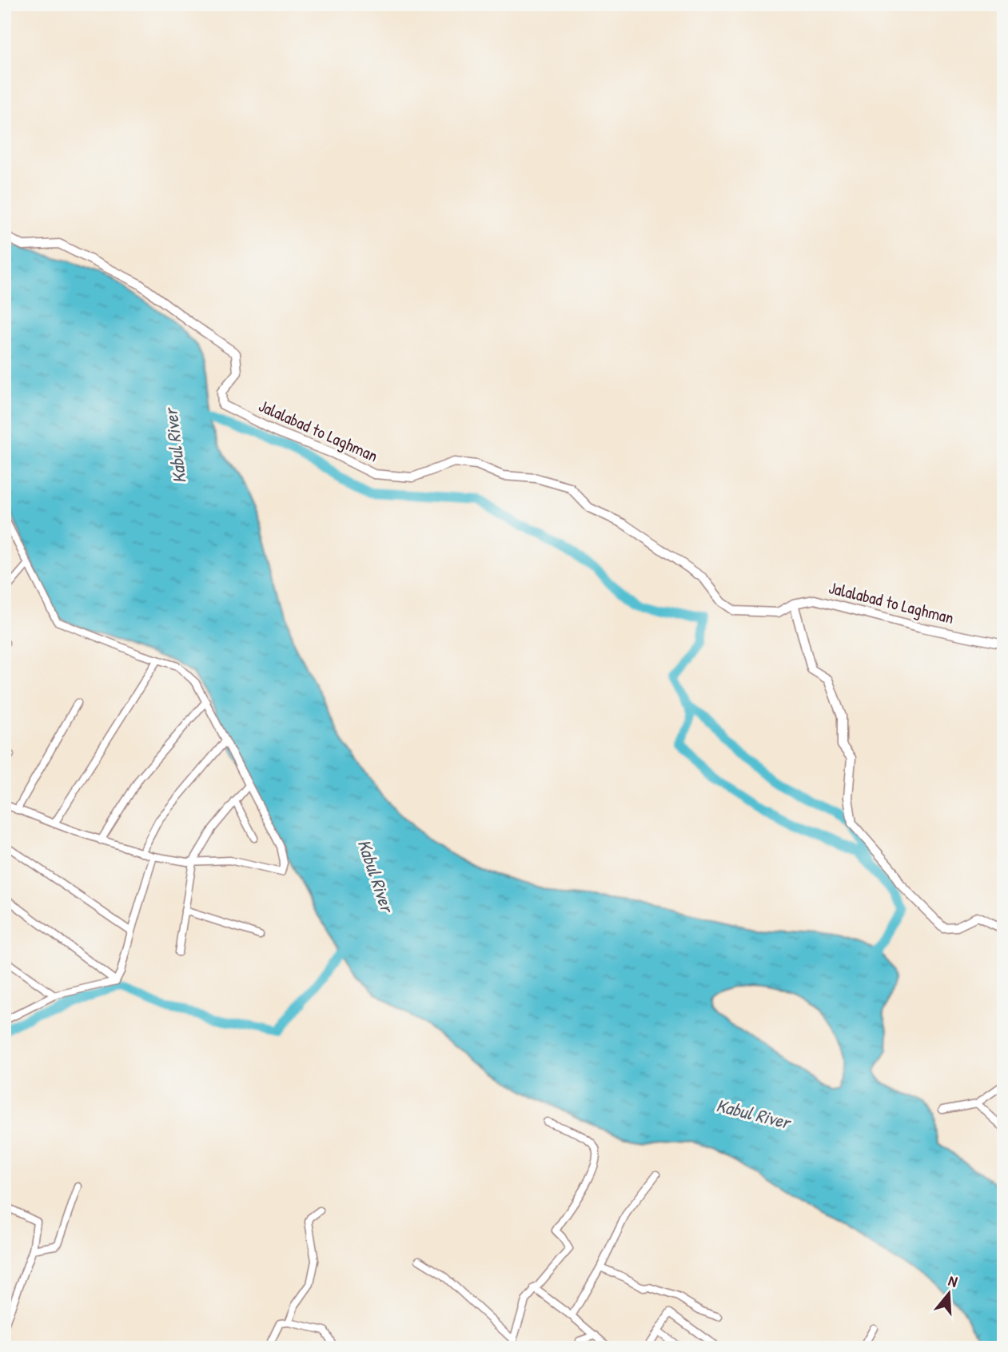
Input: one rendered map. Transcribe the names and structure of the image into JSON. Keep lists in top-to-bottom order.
{
  "streets": {
    "street": ["Jalalabad to Laghman"]
  },
  "water": ["Kabul River"],
  "north": "top"
}
